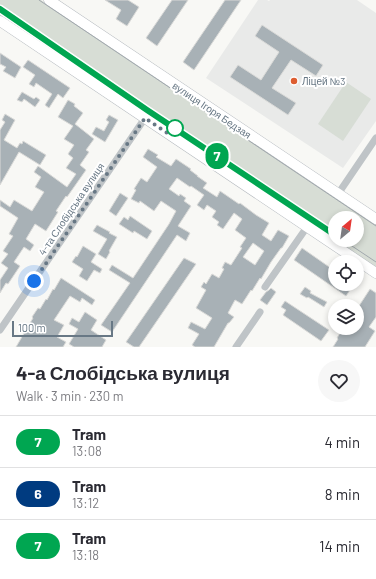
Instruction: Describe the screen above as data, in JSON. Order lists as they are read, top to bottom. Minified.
{"streets":{"street":["вулиця Ігоря Бедзая","4-та Слобідська вулиця"]},"places":["Ліцей №3"],"lines":["tram line 7"],"scale_bar":"100 m","north":"top right","page":{"on_map":"7","scale":"100 m","heading":["4-а Слобідська вулиця","Walk · 3 min · 230 m"],"list":[{"mark":"7","name":"Tram","note":"13:08","value":"4 min"},{"mark":"6","name":"Tram","note":"13:12","value":"8 min"},{"mark":"7","name":"Tram","note":"13:18","value":"14 min"}]}}
